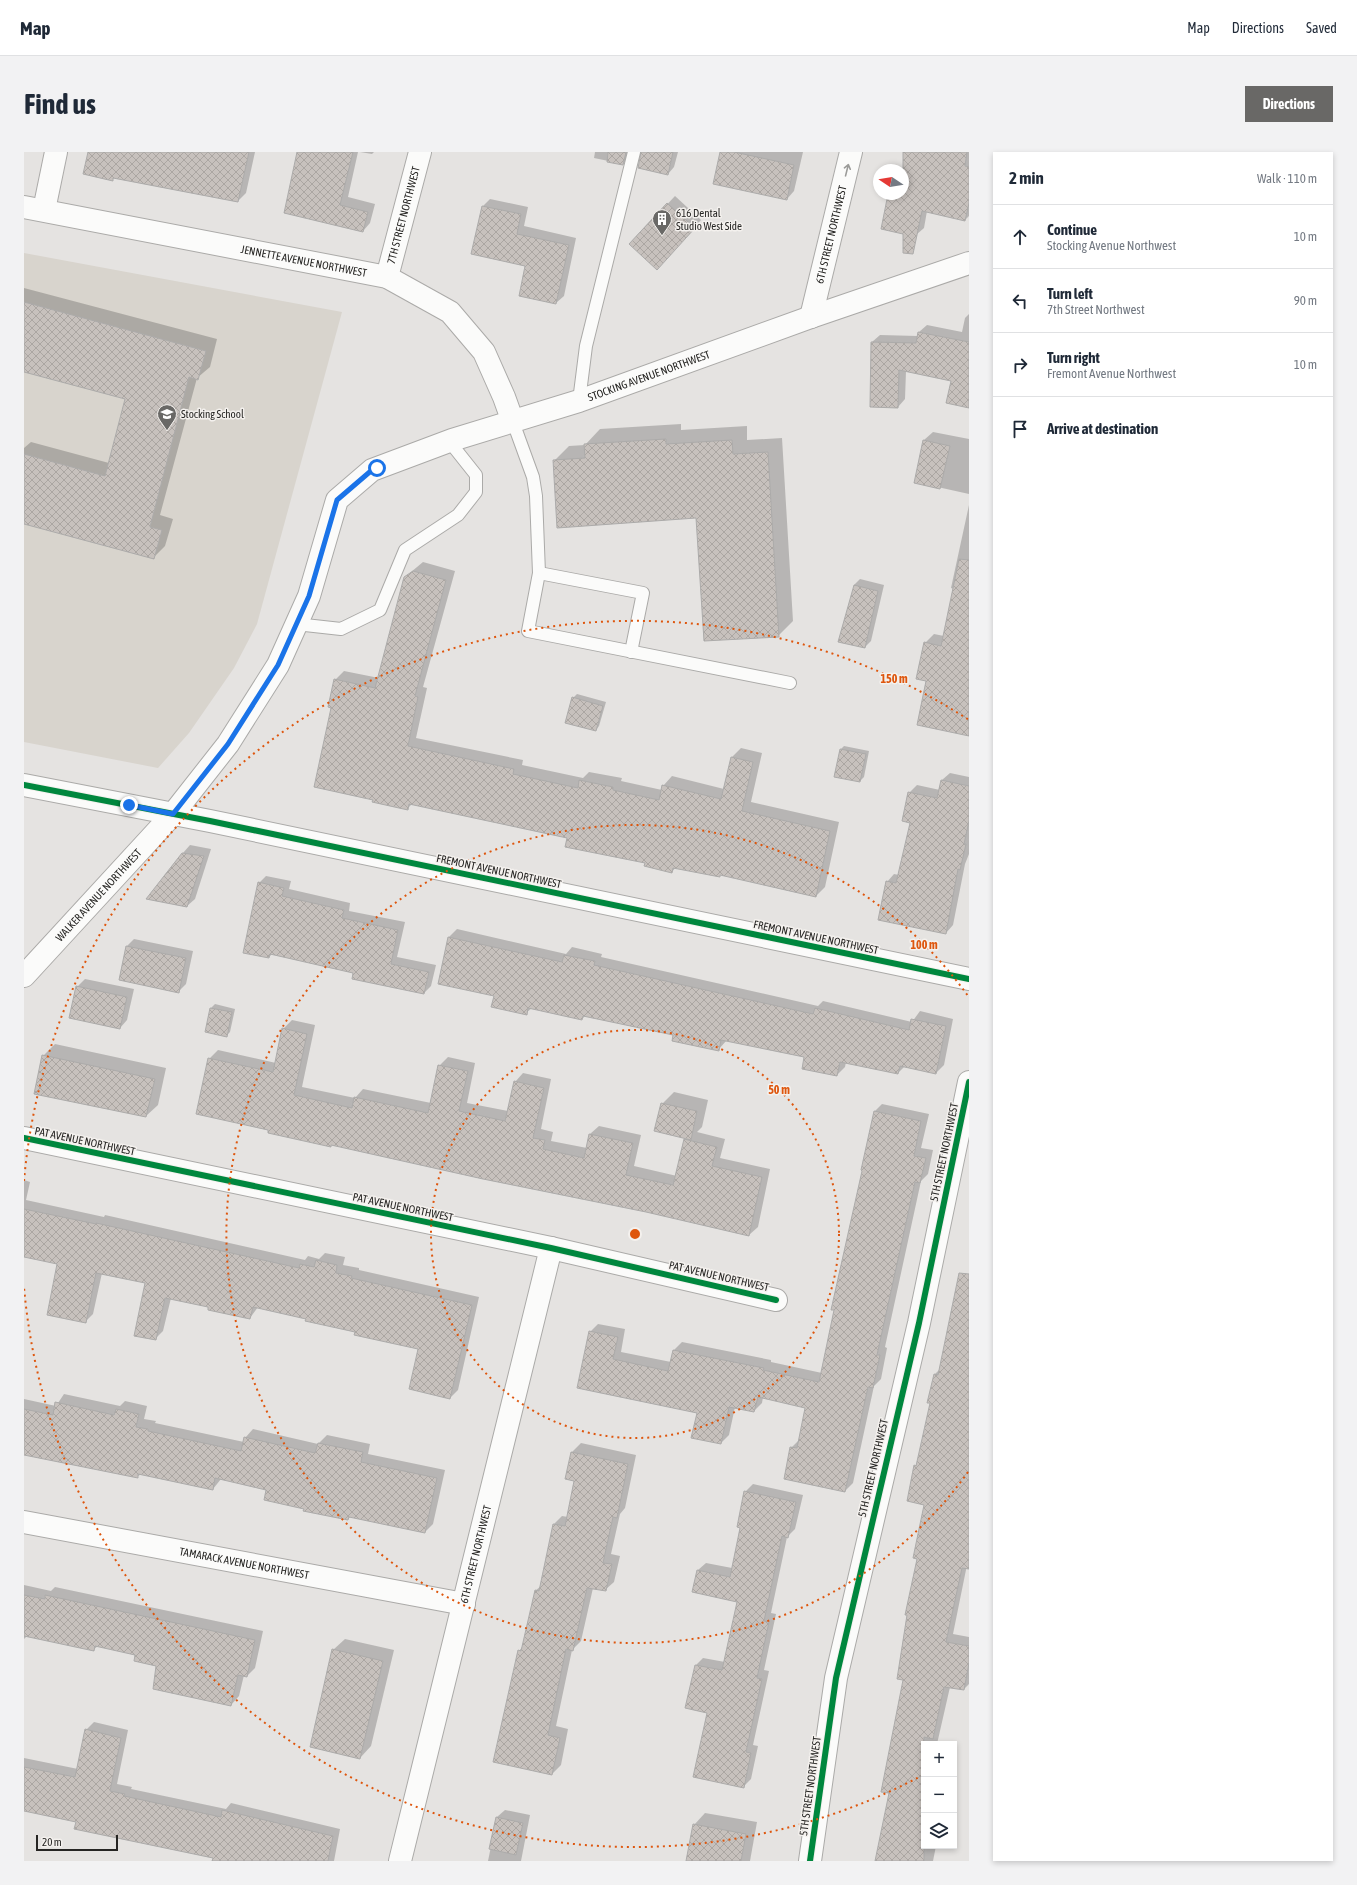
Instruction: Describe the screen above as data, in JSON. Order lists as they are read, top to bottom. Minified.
{"streets":{"street":["7TH STREET NORTHWEST","6TH STREET NORTHWEST","JENNETTE AVENUE NORTHWEST","STOCKING AVENUE NORTHWEST","FREMONT AVENUE NORTHWEST","WALKER AVENUE NORTHWEST","PAT AVENUE NORTHWEST","5TH STREET NORTHWEST","TAMARACK AVENUE NORTHWEST"]},"crossings":[["7TH STREET NORTHWEST","JENNETTE AVENUE NORTHWEST"],["6TH STREET NORTHWEST","STOCKING AVENUE NORTHWEST"],["6TH STREET NORTHWEST","PAT AVENUE NORTHWEST"],["6TH STREET NORTHWEST","TAMARACK AVENUE NORTHWEST"],["JENNETTE AVENUE NORTHWEST","STOCKING AVENUE NORTHWEST"],["FREMONT AVENUE NORTHWEST","WALKER AVENUE NORTHWEST"]],"places":{"building":["616 Dental Studio West Side"],"school or university":["Stocking School"]},"scale_bar":"20 m","north":"left","page":{"header":"Map","nav":["Map","Directions","Saved"],"buttons":"Directions","title":"Find us","heading":["2 min","Walk · 110 m"],"list":[["Continue","Stocking Avenue Northwest","10 m"],["Turn left","7th Street Northwest","90 m"],["Turn right","Fremont Avenue Northwest","10 m"],"Arrive at destination"],"map_buttons":["+","−"],"scale":"20 m"},"rings":["150 m","100 m","50 m"]}
